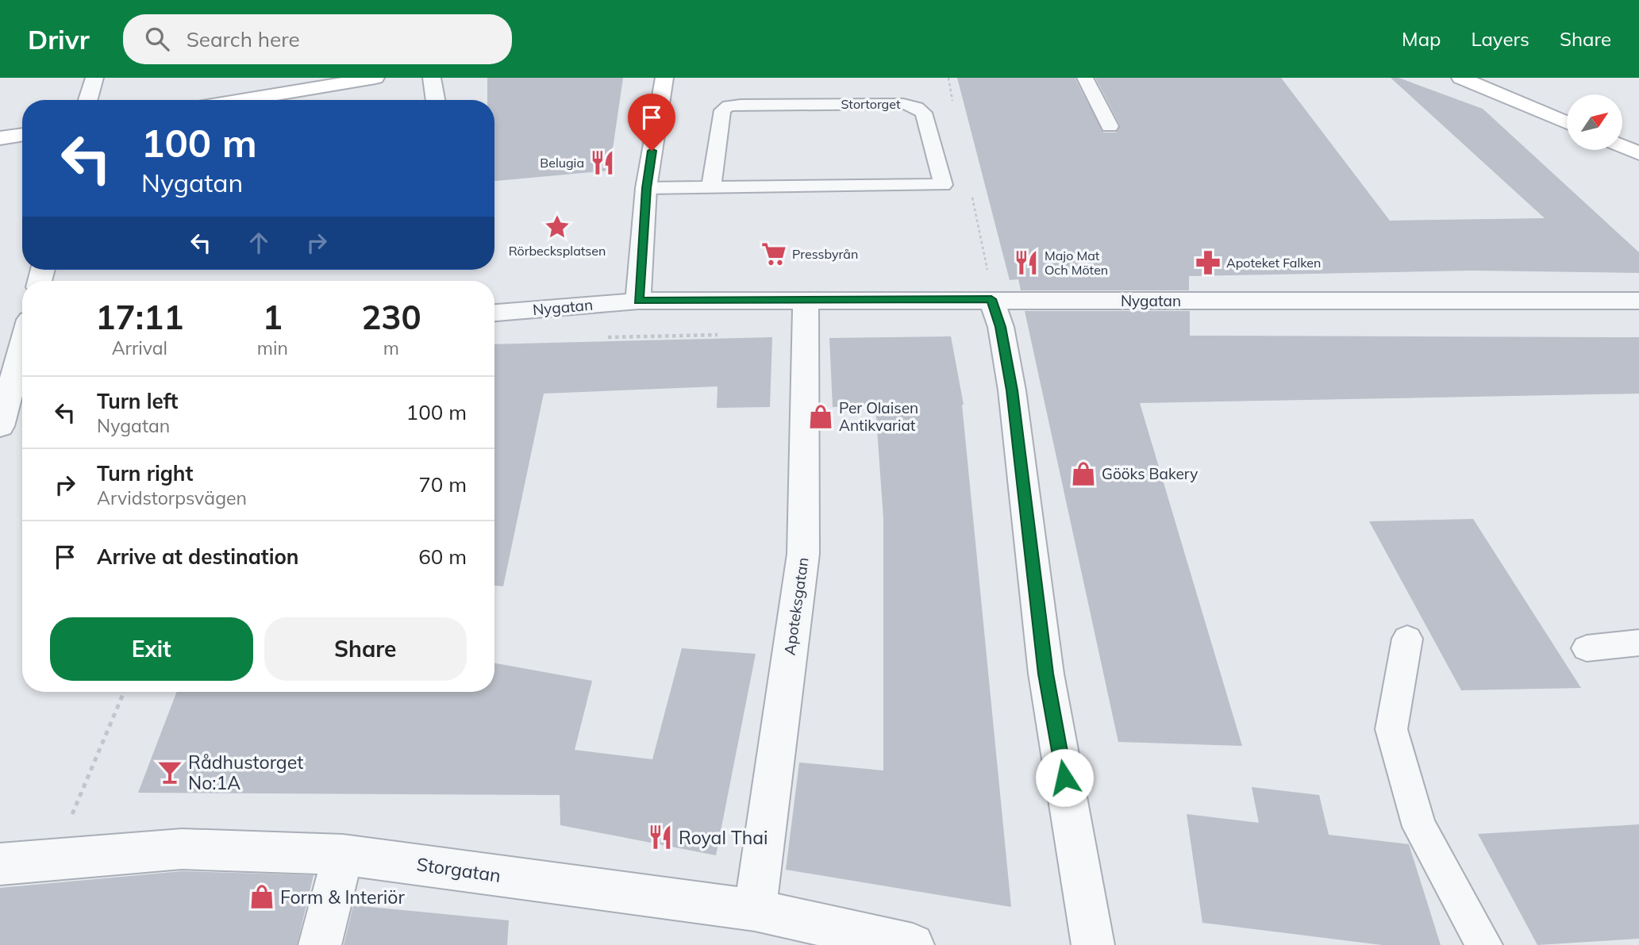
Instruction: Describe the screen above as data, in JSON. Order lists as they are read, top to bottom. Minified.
{"streets":{"street":["Nygatan","Apoteksgatan","Storgatan"],"lane":["Stortorget"]},"crossings":[["Nygatan","Apoteksgatan"],["Apoteksgatan","Storgatan"]],"places":{"restaurant":["Belugia","Majo Mat Och Möten","Royal Thai"],"place":["Rörbecksplatsen"],"supermarket":["Pressbyrån"],"pharmacy":["Apoteket Falken"],"shop":["Per Olaisen Antikvariat","Gööks Bakery","Form & Interiör"],"bar":["Rådhustorget No:1A"]},"north":"top right","page":{"header":"Drivr","search":"Search here","nav":["Map","Layers","Share"],"turn":["100 m","Nygatan"],"eta":["17:11","Arrival","1","min","230","m"],"list":[{"name":"Turn left","note":"Nygatan","value":"100 m"},{"name":"Turn right","note":"Arvidstorpsvägen","value":"70 m"},{"name":"Arrive at destination","value":"60 m"}],"buttons":["Exit","Share"]}}
